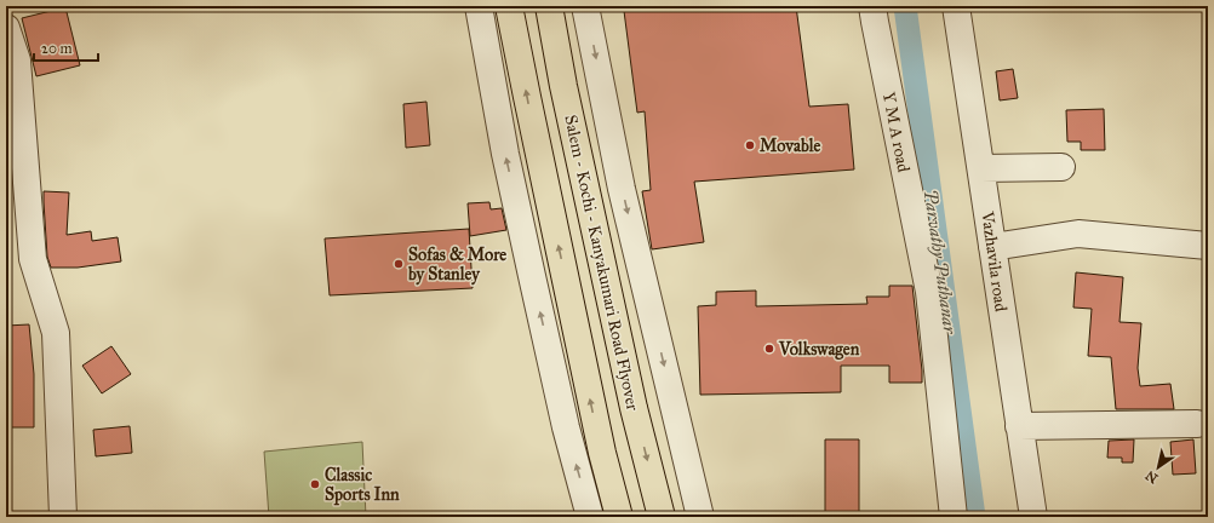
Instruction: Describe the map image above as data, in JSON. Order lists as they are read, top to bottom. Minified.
{"streets":{"highway":["Salem - Kochi - Kanyakumari Road Flyover"],"street":["Y M A road","Vazhavila road"]},"water":["Parvathy Puthanar"],"places":["Movable","Sofas & More by Stanley","Volkswagen","Classic Sports Inn"],"scale_bar":"20 m","north":"bottom left"}
